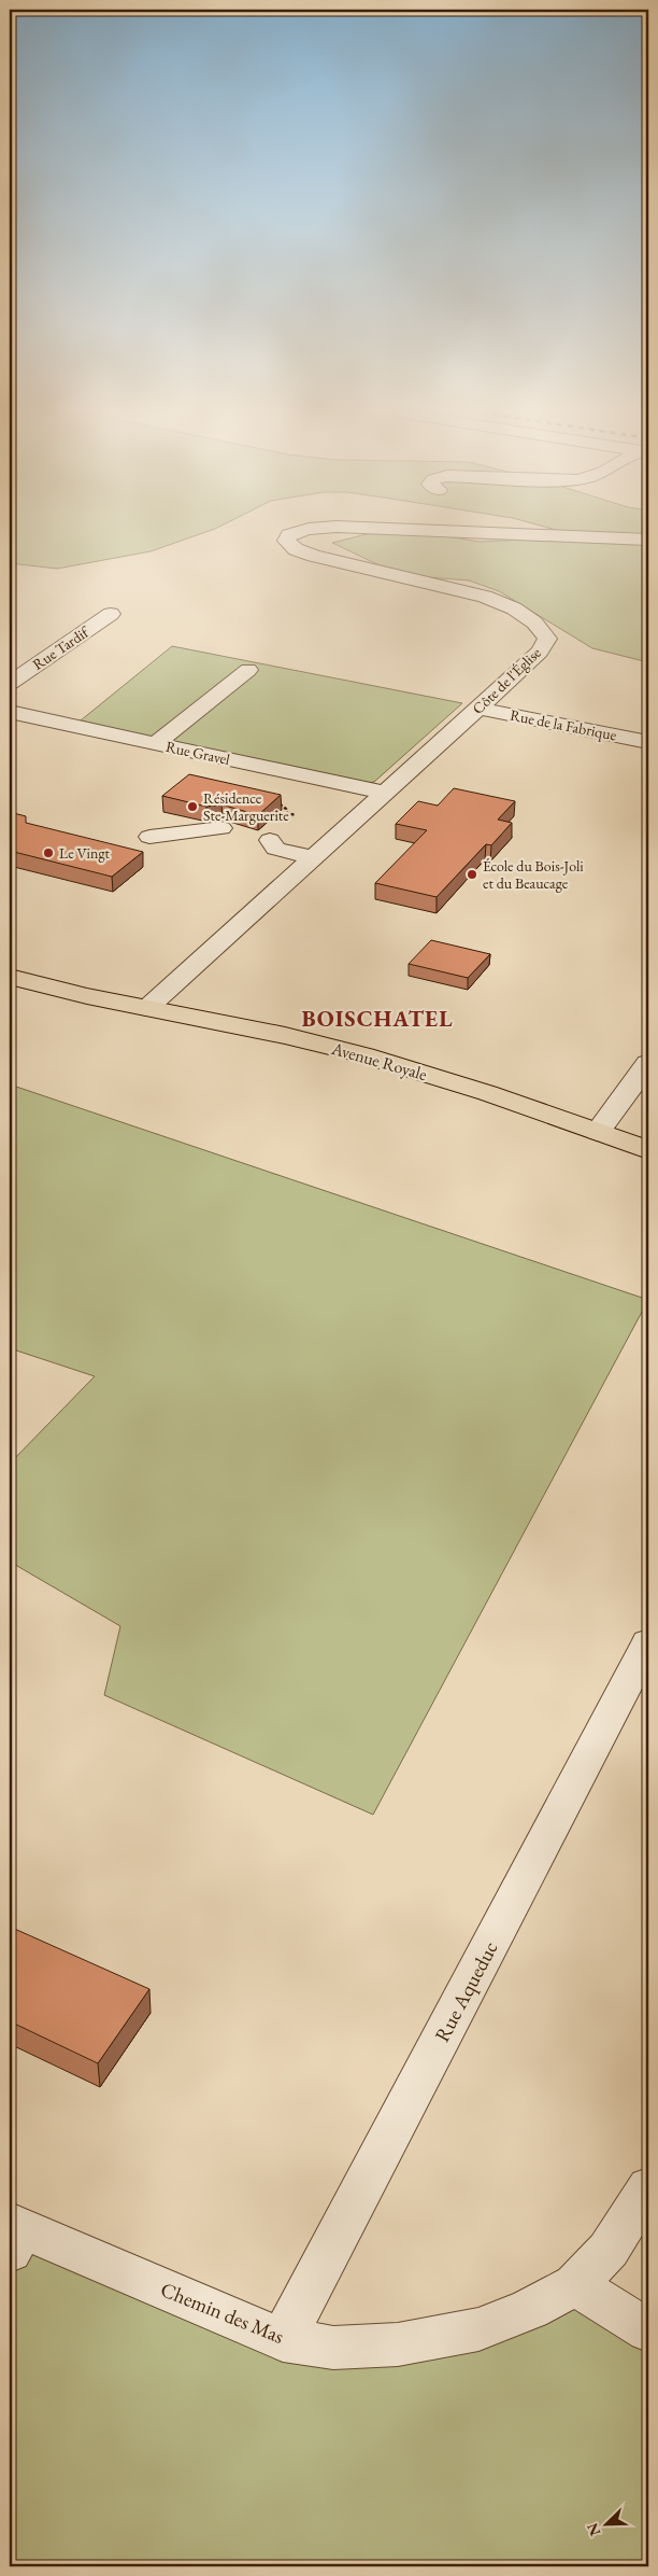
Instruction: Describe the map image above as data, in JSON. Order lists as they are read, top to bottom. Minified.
{"streets":{"main road":["Avenue Royale"],"street":["Rue Tardif","Côte de l'Église","Rue de la Fabrique","Rue Gravel","Rue Aqueduc","Chemin des Mas"]},"crossings":[["Côte de l'Église","Rue de la Fabrique"],["Côte de l'Église","Rue Gravel"],["Côte de l'Église","Avenue Royale"],["Rue Aqueduc","Chemin des Mas"]],"districts":["BOISCHATEL"],"places":["Résidence Ste-Marguerite","Le Vingt","École du Bois-Joli et du Beaucage"],"north":"bottom left"}
